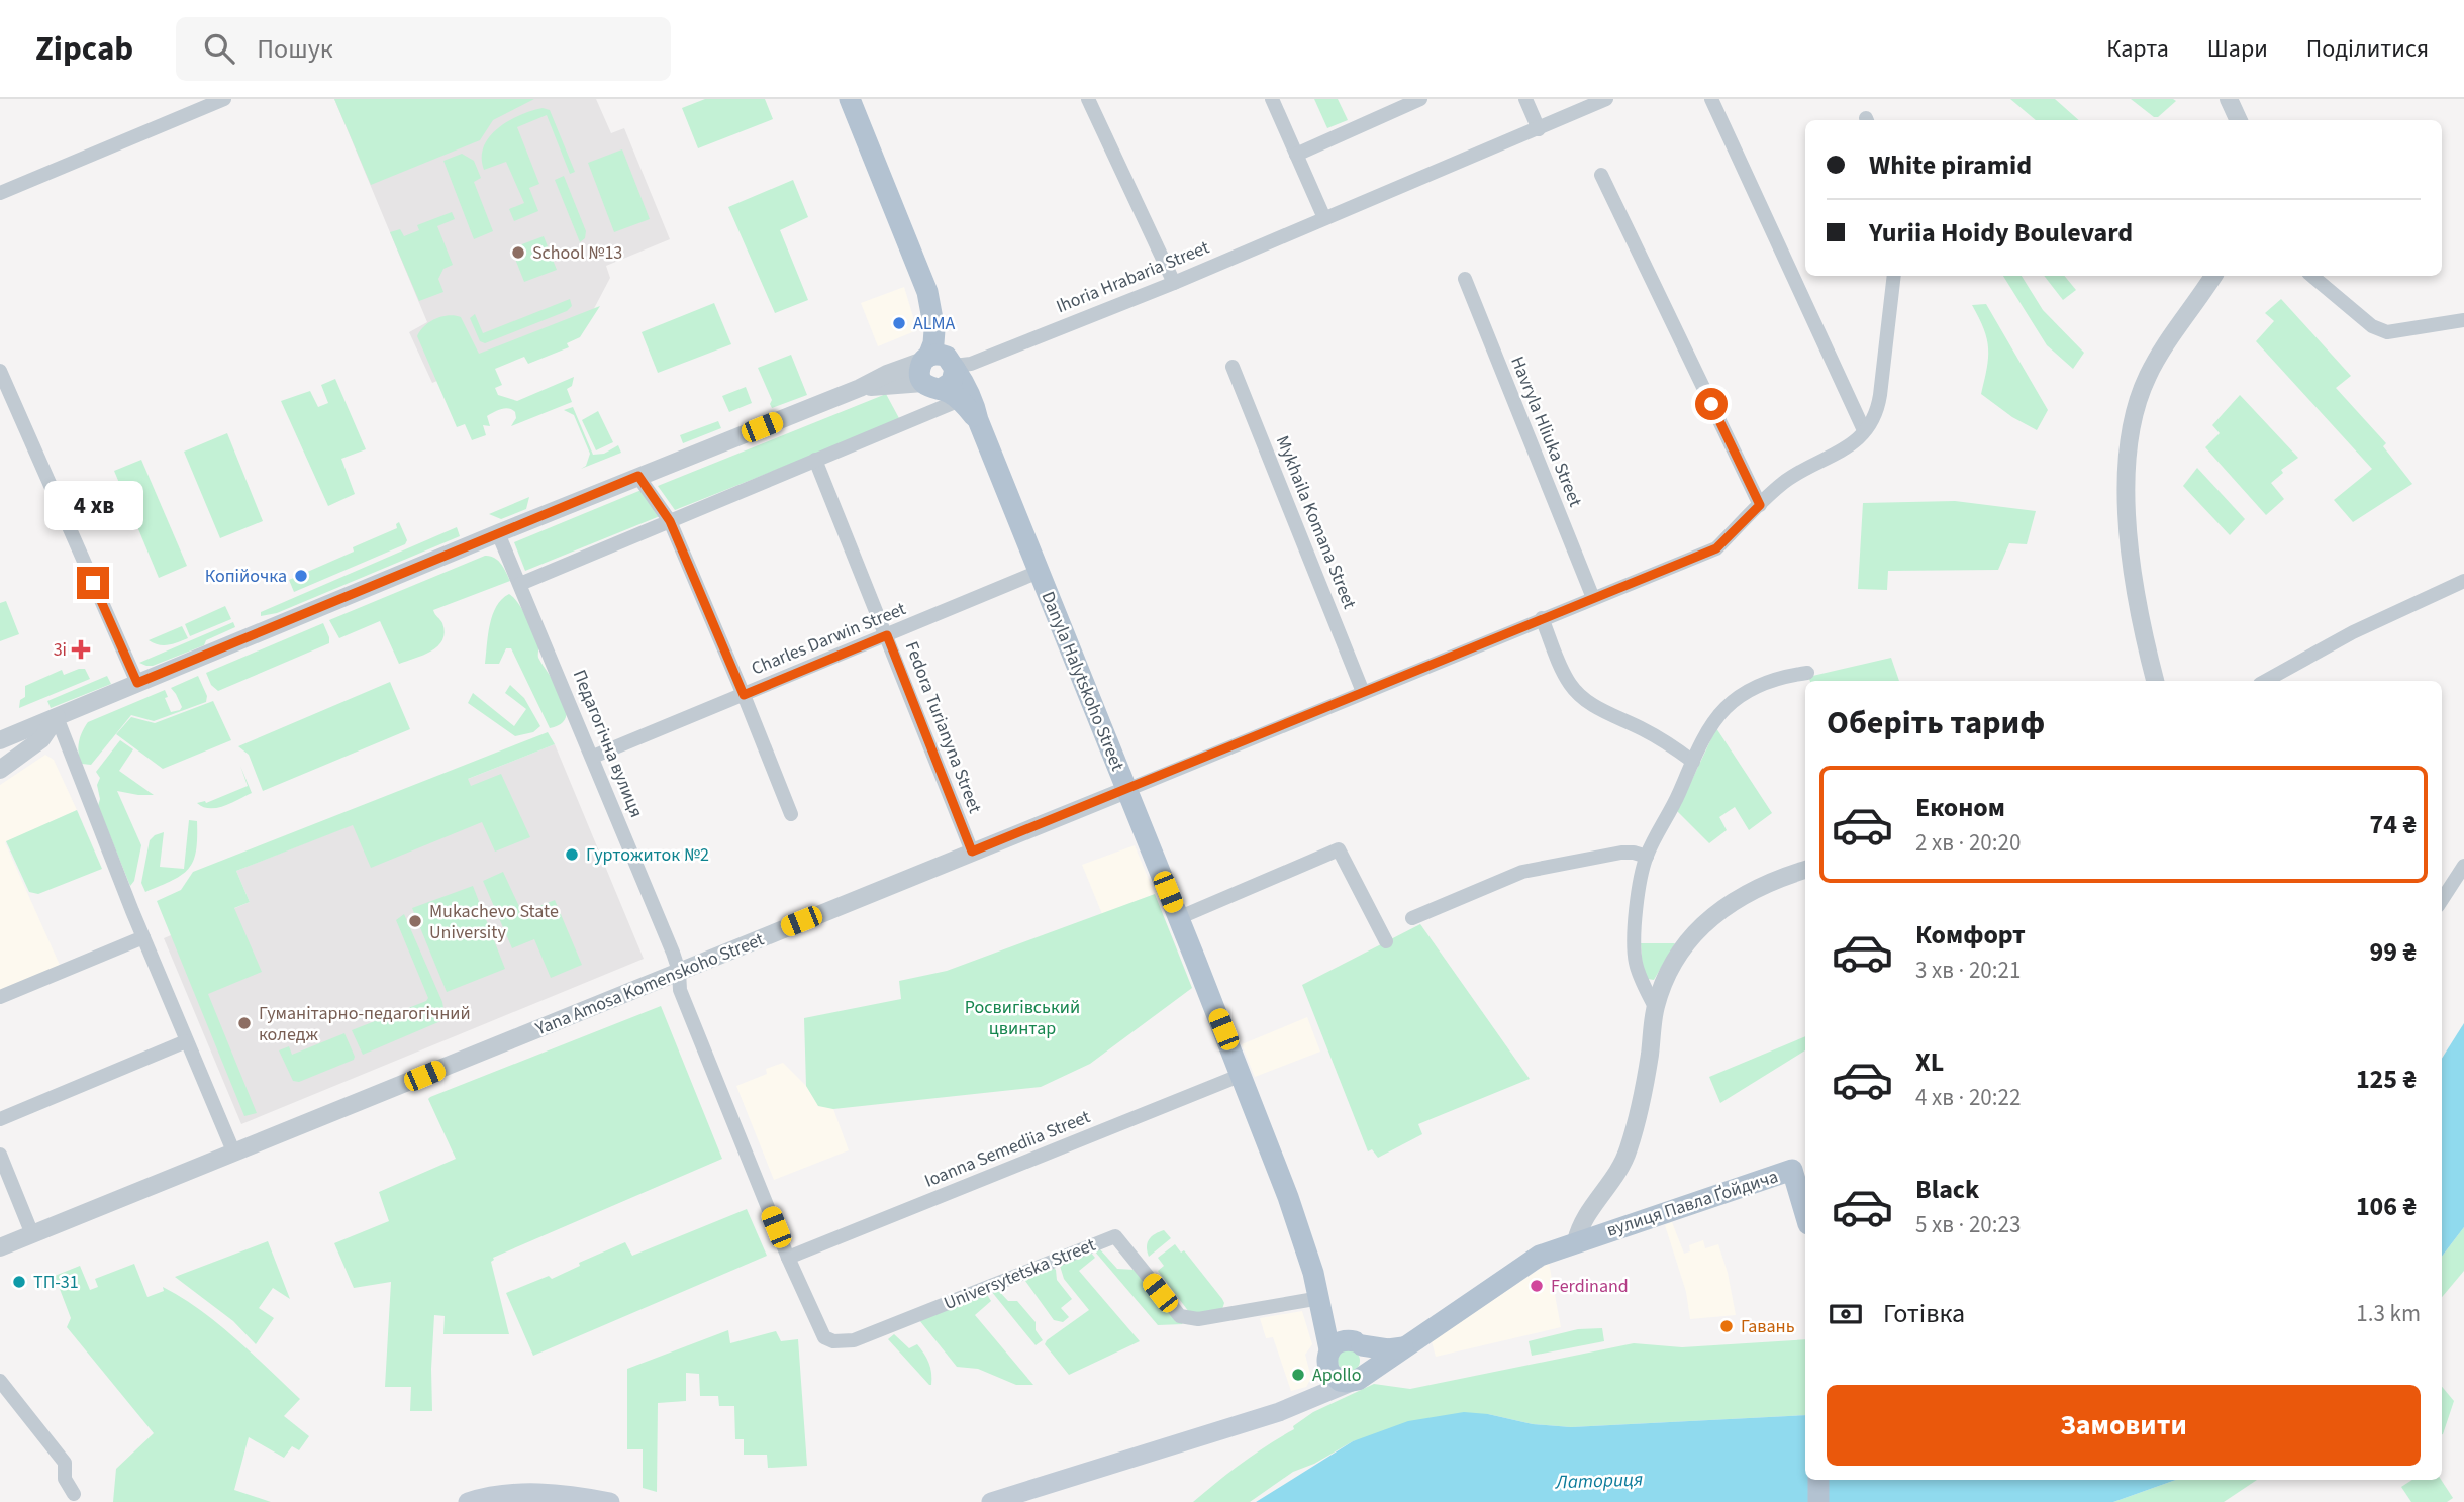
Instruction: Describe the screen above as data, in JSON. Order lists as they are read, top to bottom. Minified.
{"streets":{"main road":["Danyla Halytskoho Street","вулиця Павла Ґойдича"],"street":["Ihoria Hrabaria Street","Havryla Hliuka Street","Mykhaila Komana Street","Charles Darwin Street","Fedora Turianyna Street","Педагогічна вулиця","Yana Amosa Komenskoho Street","Ioanna Semediia Street","Universytetska Street"]},"crossings":[["Ihoria Hrabaria Street","Danyla Halytskoho Street"],["Havryla Hliuka Street","Yana Amosa Komenskoho Street"],["Mykhaila Komana Street","Yana Amosa Komenskoho Street"],["Charles Darwin Street","Danyla Halytskoho Street"],["Charles Darwin Street","Fedora Turianyna Street"],["Charles Darwin Street","Педагогічна вулиця"],["Danyla Halytskoho Street","Yana Amosa Komenskoho Street"],["Danyla Halytskoho Street","Ioanna Semediia Street"],["Danyla Halytskoho Street","Universytetska Street"],["Fedora Turianyna Street","Yana Amosa Komenskoho Street"],["Педагогічна вулиця","Yana Amosa Komenskoho Street"],["Педагогічна вулиця","Ioanna Semediia Street"],["Педагогічна вулиця","Universytetska Street"],["Ioanna Semediia Street","Universytetska Street"]],"water":["Латориця"],"parks":["Росвигівський цвинтар"],"places":{"other":["School №13","ALMA","Копійочка","Гуртожиток №2","Mukachevo State University","Гуманітарно-педагогічний коледж","ТП-31","Ferdinand","Гавань","Apollo"],"health":["3i"]},"page":{"header":"Zipcab","search":"Пошук","nav":["Карта","Шари","Поділитися"],"banner":["White piramid","Yuriia Hoidy Boulevard"],"bubble":"4 хв","heading":"Оберіть тариф","list":[{"name":"Економ","note":"2 хв · 20:20","value":"74 ₴"},{"name":"Комфорт","note":"3 хв · 20:21","value":"99 ₴"},{"name":"XL","note":"4 хв · 20:22","value":"125 ₴"},{"name":"Black","note":"5 хв · 20:23","value":"106 ₴"}],"pay":["Готівка","1.3 km"],"buttons":"Замовити"}}
